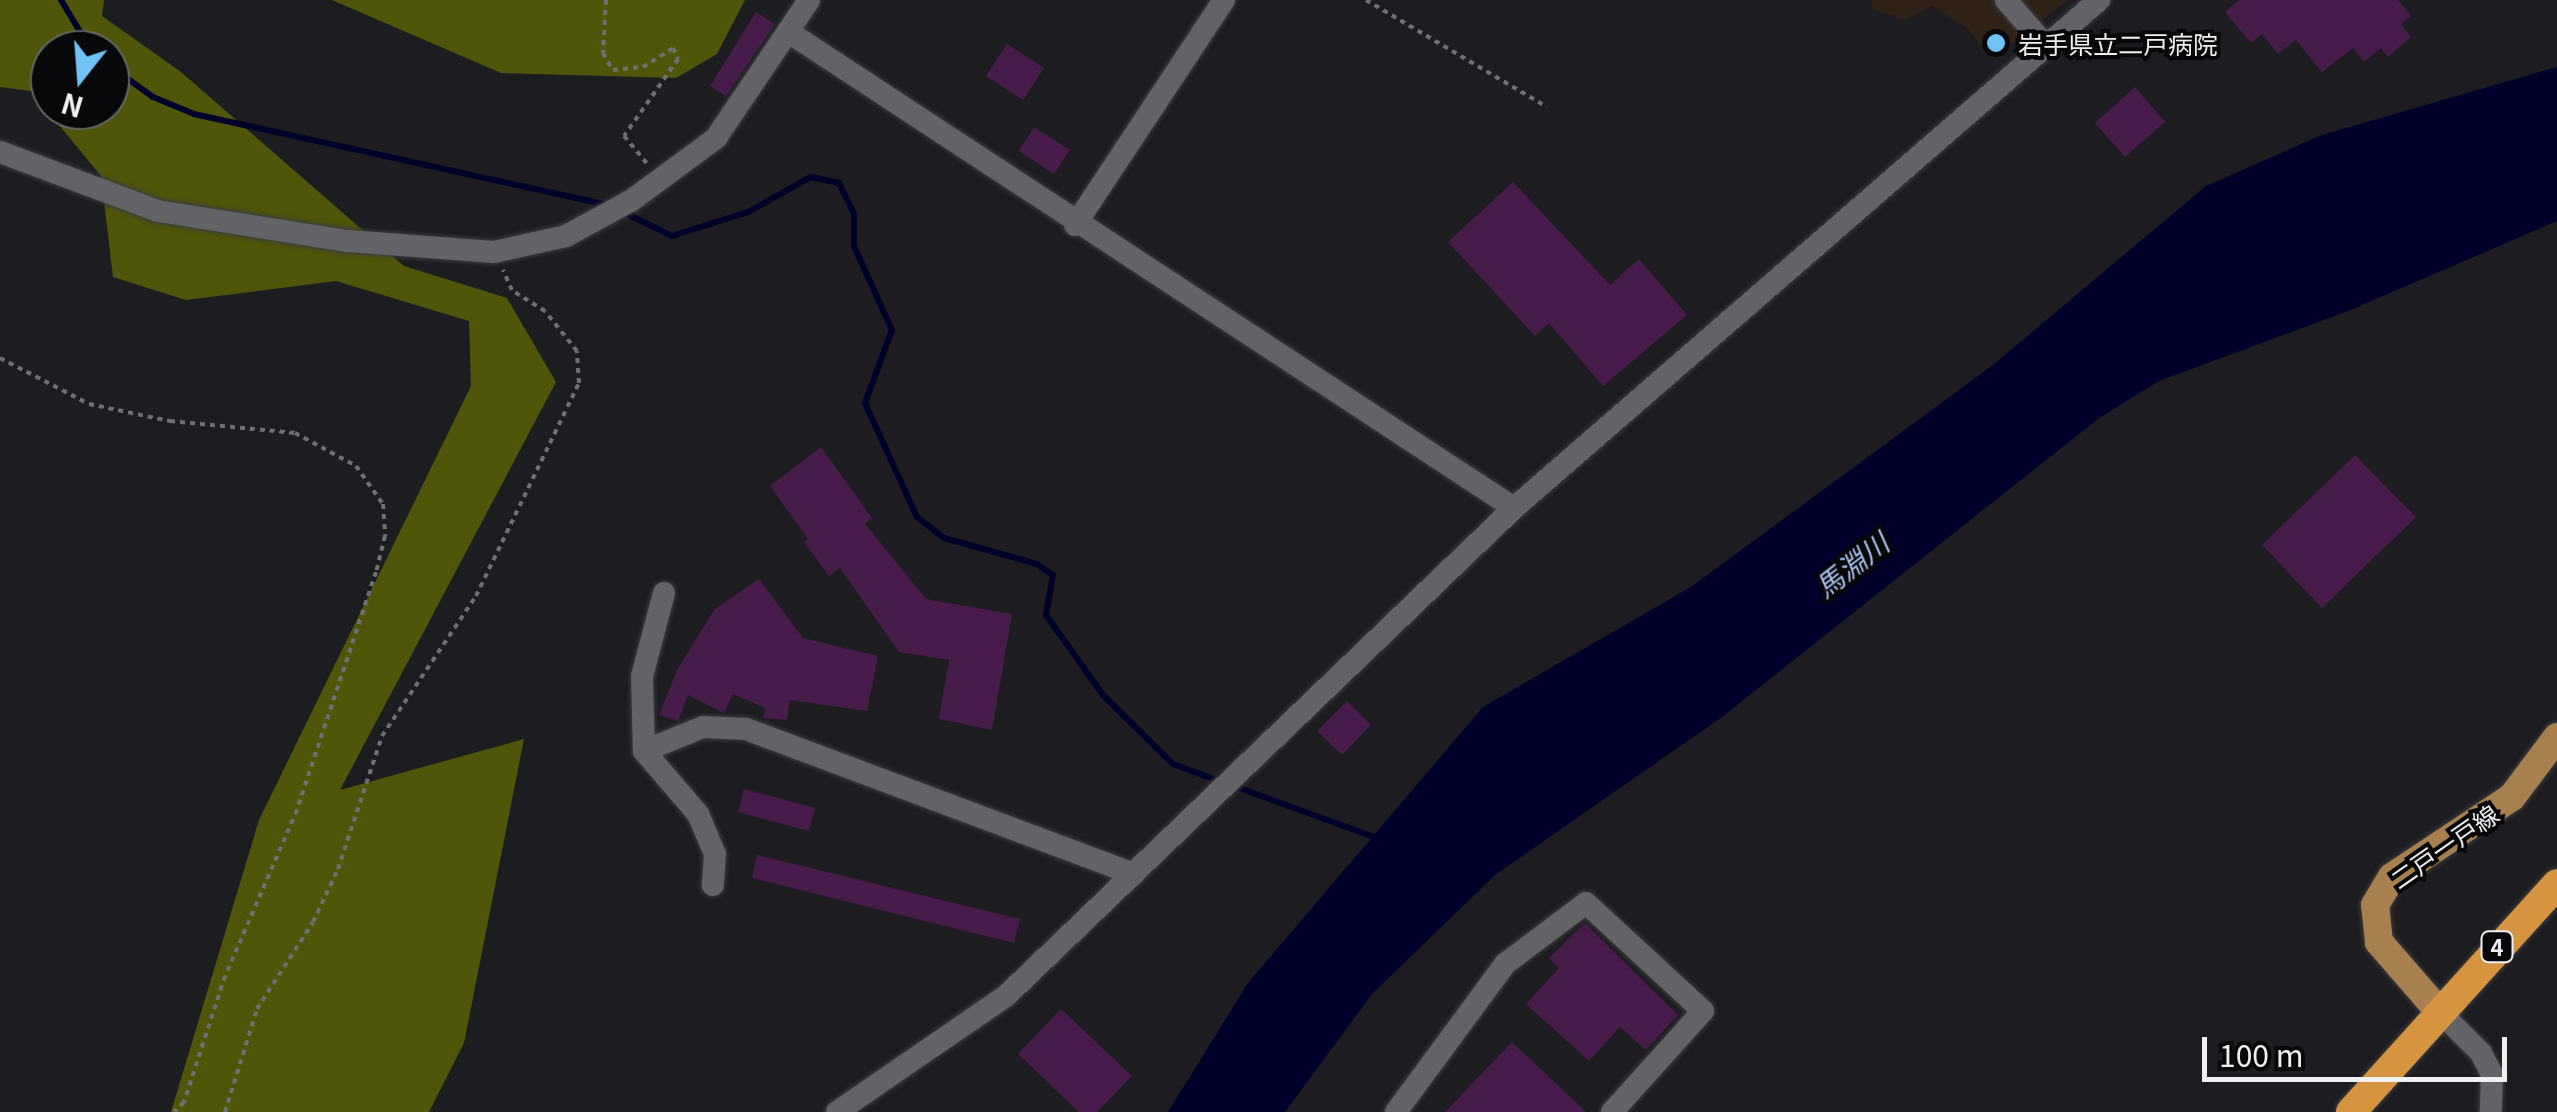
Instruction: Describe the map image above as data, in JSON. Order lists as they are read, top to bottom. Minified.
{"streets":{"highway":["4"],"main road":["二戸一戸線"]},"crossings":[["二戸一戸線","4"]],"water":["馬淵川"],"places":["岩手県立二戸病院"],"scale_bar":"100 m","north":"bottom"}
